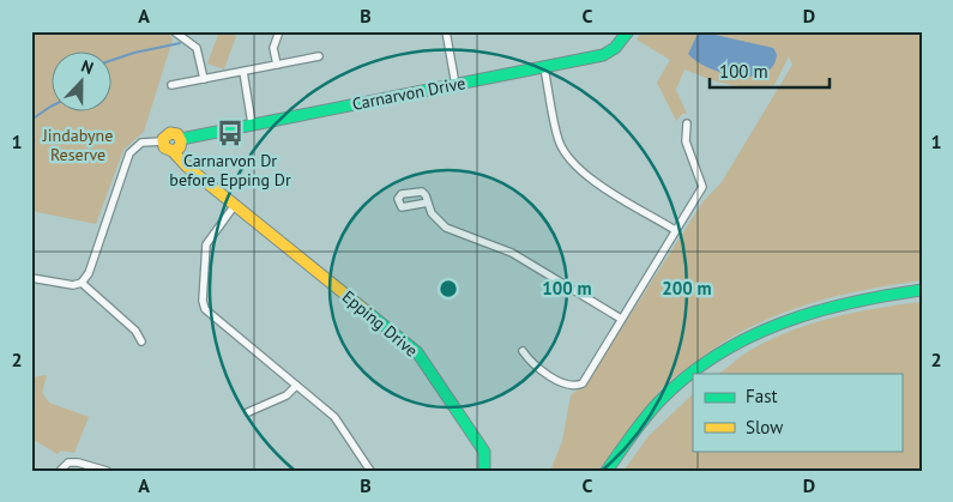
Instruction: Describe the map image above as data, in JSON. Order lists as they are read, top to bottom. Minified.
{"streets":{"street":["Carnarvon Drive","Epping Drive"]},"crossings":[["Carnarvon Drive","Epping Drive"]],"parks":["Jindabyne Reserve"],"places":{"bus stop":["Carnarvon Dr before Epping Dr"]},"legend":["Fast","Slow"],"scale_bar":"100 m","north":"top","grid":{"columns":["A","B","C","D"],"rows":["1","2"]},"rings":["100 m","200 m"]}
